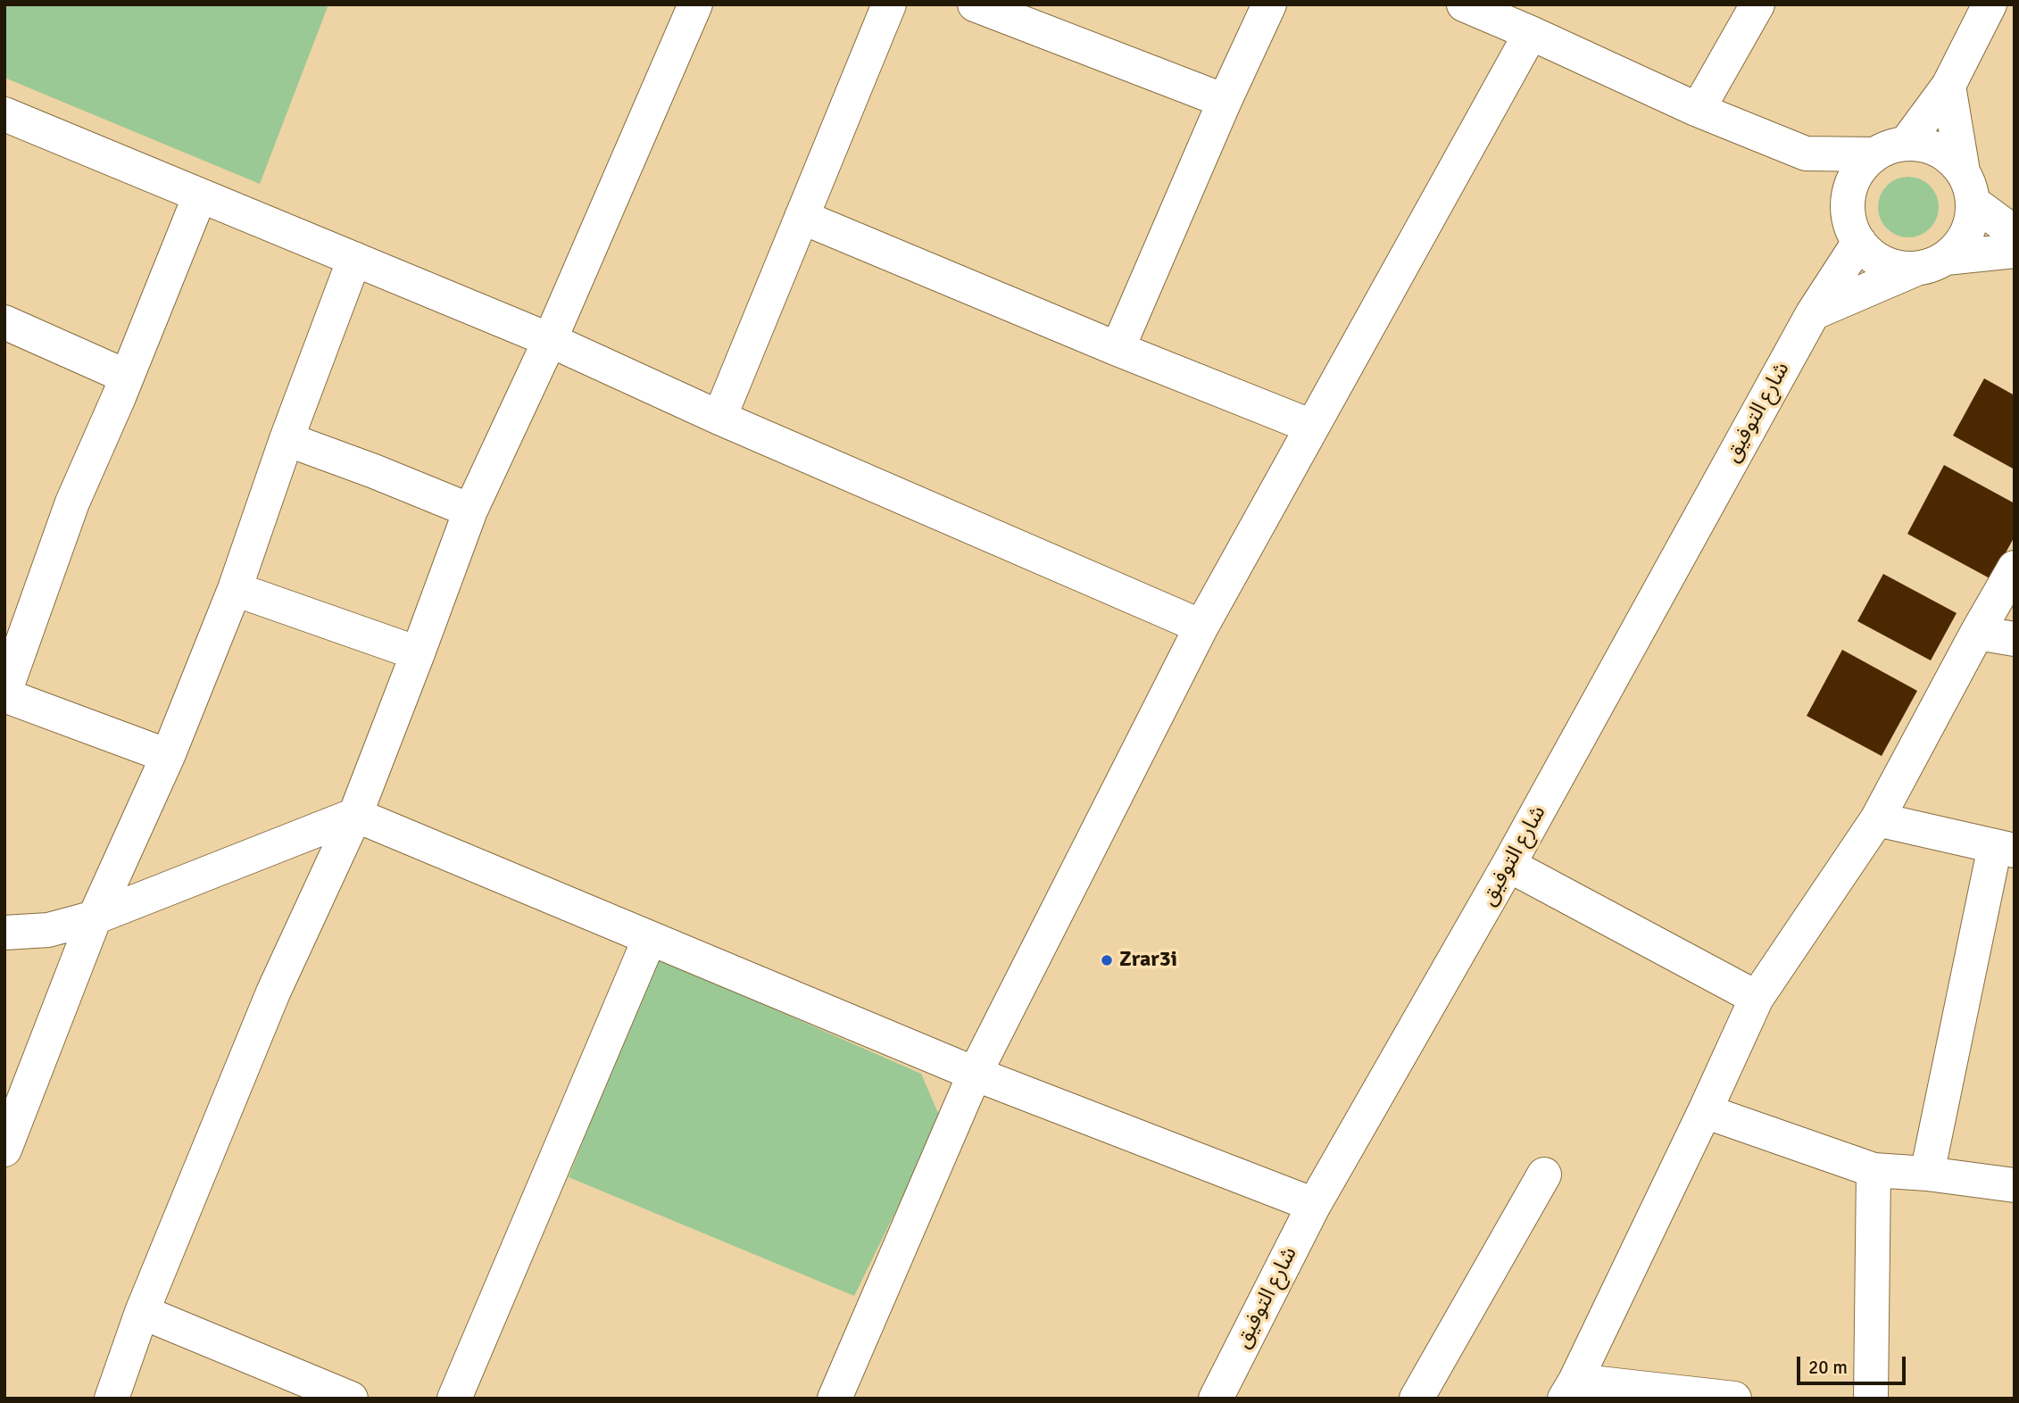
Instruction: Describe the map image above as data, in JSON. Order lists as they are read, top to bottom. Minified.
{"streets":{"street":["شارع التوفيق"]},"places":["Zrar3i"],"scale_bar":"20 m"}
